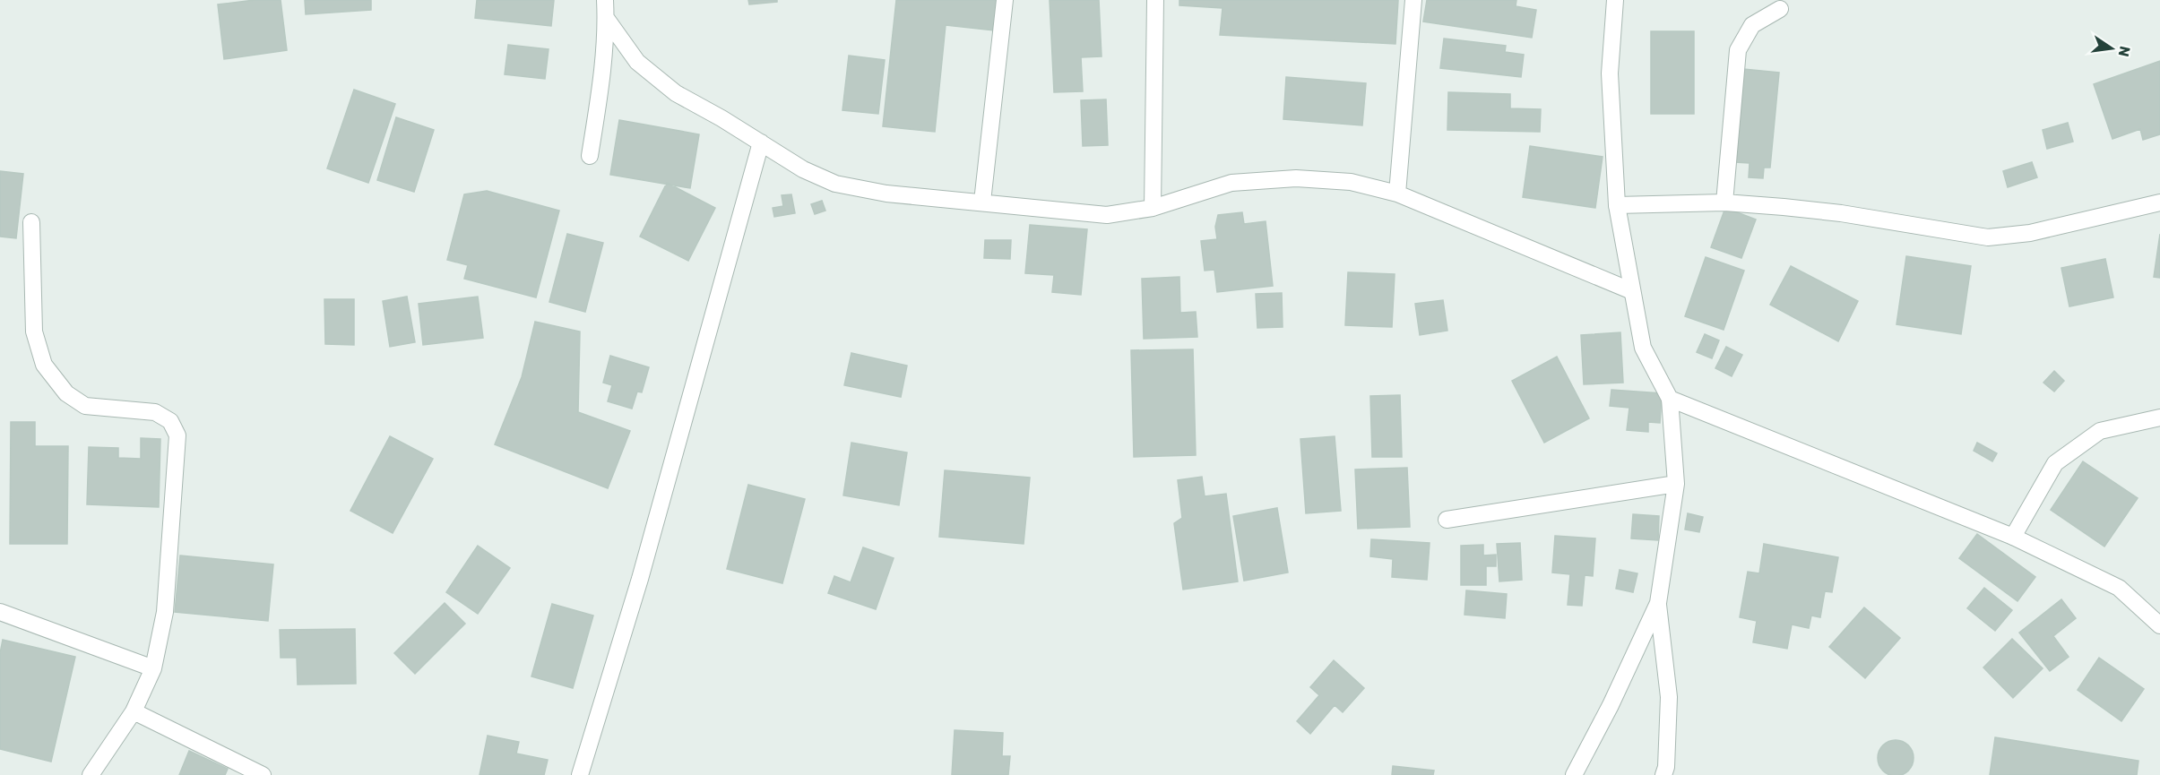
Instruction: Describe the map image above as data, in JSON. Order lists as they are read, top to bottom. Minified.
{"north":"right"}
